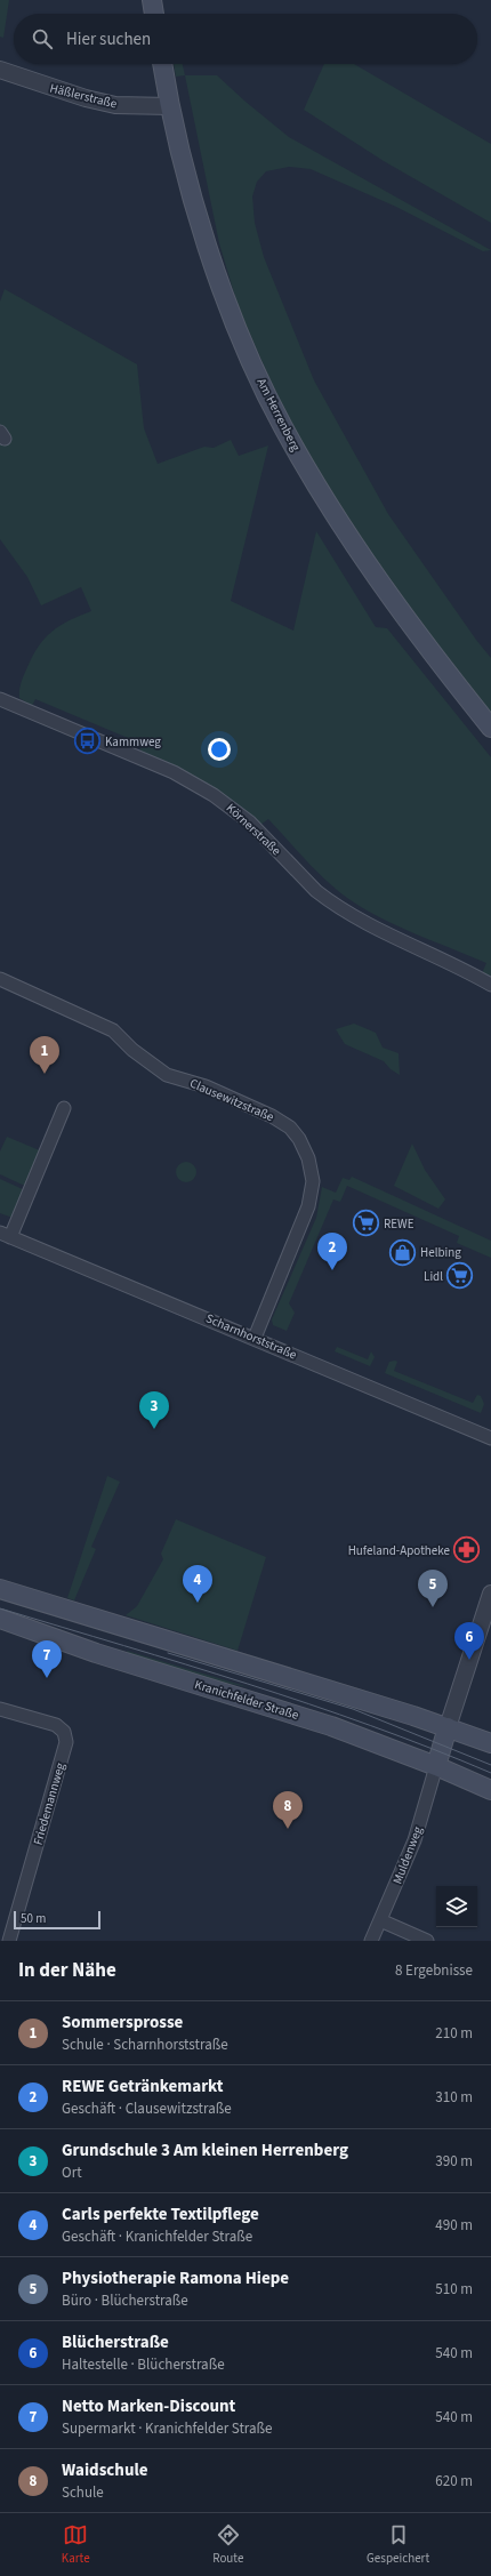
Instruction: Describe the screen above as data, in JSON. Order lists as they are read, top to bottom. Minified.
{"streets":{"main road":["Am Herrenberg","Kranichfelder Straße"],"street":["Häßlerstraße","Körnerstraße","Clausewitzstraße","Scharnhorststraße","Friedemannweg","Muldenweg"]},"crossings":[["Häßlerstraße","Am Herrenberg"],["Clausewitzstraße","Scharnhorststraße"],["Kranichfelder Straße","Muldenweg"]],"places":{"bus stop":["Kammweg"],"supermarket":["REWE","Lidl"],"shop":["Helbing"],"pharmacy":["Hufeland-Apotheke"]},"scale_bar":"50 m","page":{"search":"Hier suchen","pins":["1","2","3","4","5","6","7","8"],"scale":"50 m","heading":["In der Nähe","8 Ergebnisse"],"list":[{"mark":"1","name":"Sommersprosse","note":"Schule · Scharnhorststraße","value":"210 m"},{"mark":"2","name":"REWE Getränkemarkt","note":"Geschäft · Clausewitzstraße","value":"310 m"},{"mark":"3","name":"Grundschule 3 Am kleinen Herrenberg","note":"Ort","value":"390 m"},{"mark":"4","name":"Carls perfekte Textilpflege","note":"Geschäft · Kranichfelder Straße","value":"490 m"},{"mark":"5","name":"Physiotherapie Ramona Hiepe","note":"Büro · Blücherstraße","value":"510 m"},{"mark":"6","name":"Blücherstraße","note":"Haltestelle · Blücherstraße","value":"540 m"},{"mark":"7","name":"Netto Marken-Discount","note":"Supermarkt · Kranichfelder Straße","value":"540 m"},{"mark":"8","name":"Waidschule","note":"Schule","value":"620 m"}],"nav":["Karte","Route","Gespeichert"]}}
